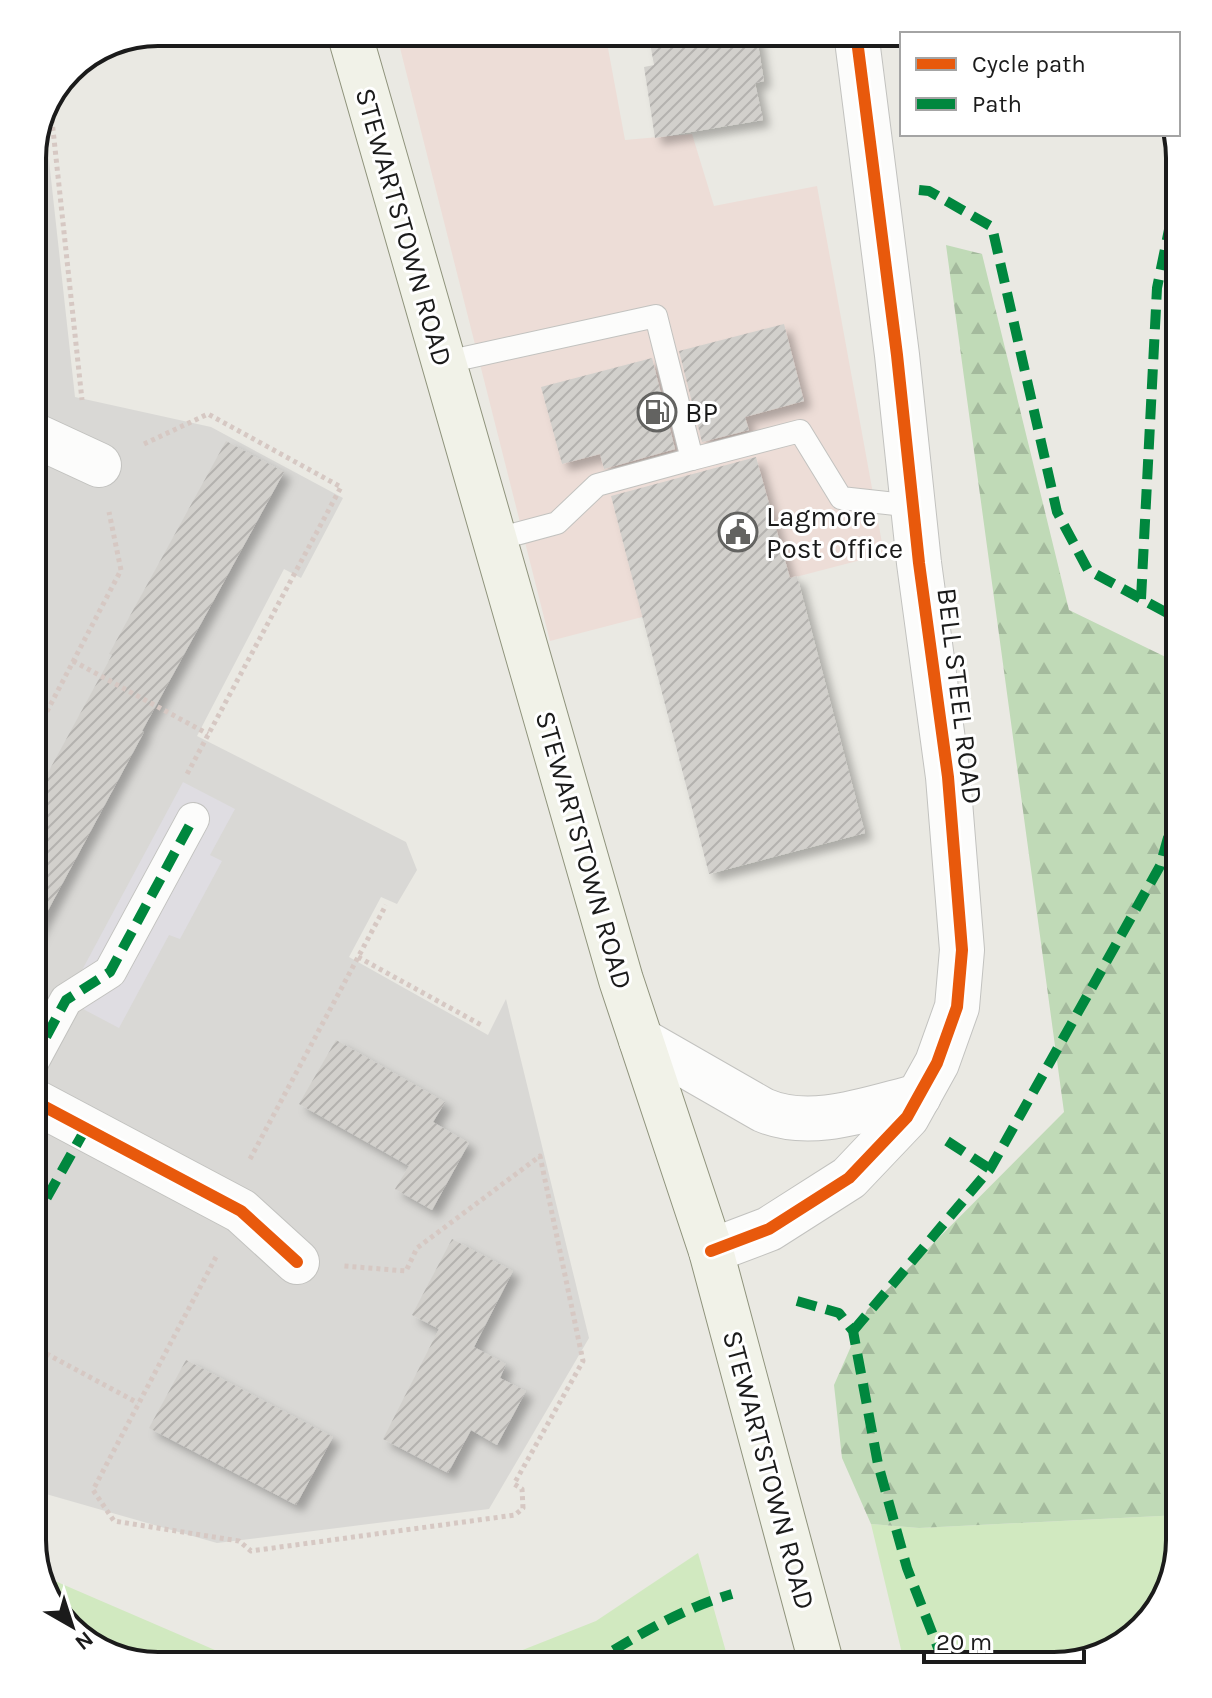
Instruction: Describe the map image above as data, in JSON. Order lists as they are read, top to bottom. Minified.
{"streets":{"main road":["STEWARTSTOWN ROAD"],"street":["BELL STEEL ROAD"]},"crossings":[["STEWARTSTOWN ROAD","BELL STEEL ROAD"]],"places":{"fuel station":["BP"],"public building":["Lagmore Post Office"]},"legend":["Cycle path","Path"],"scale_bar":"20 m","north":"bottom right"}
